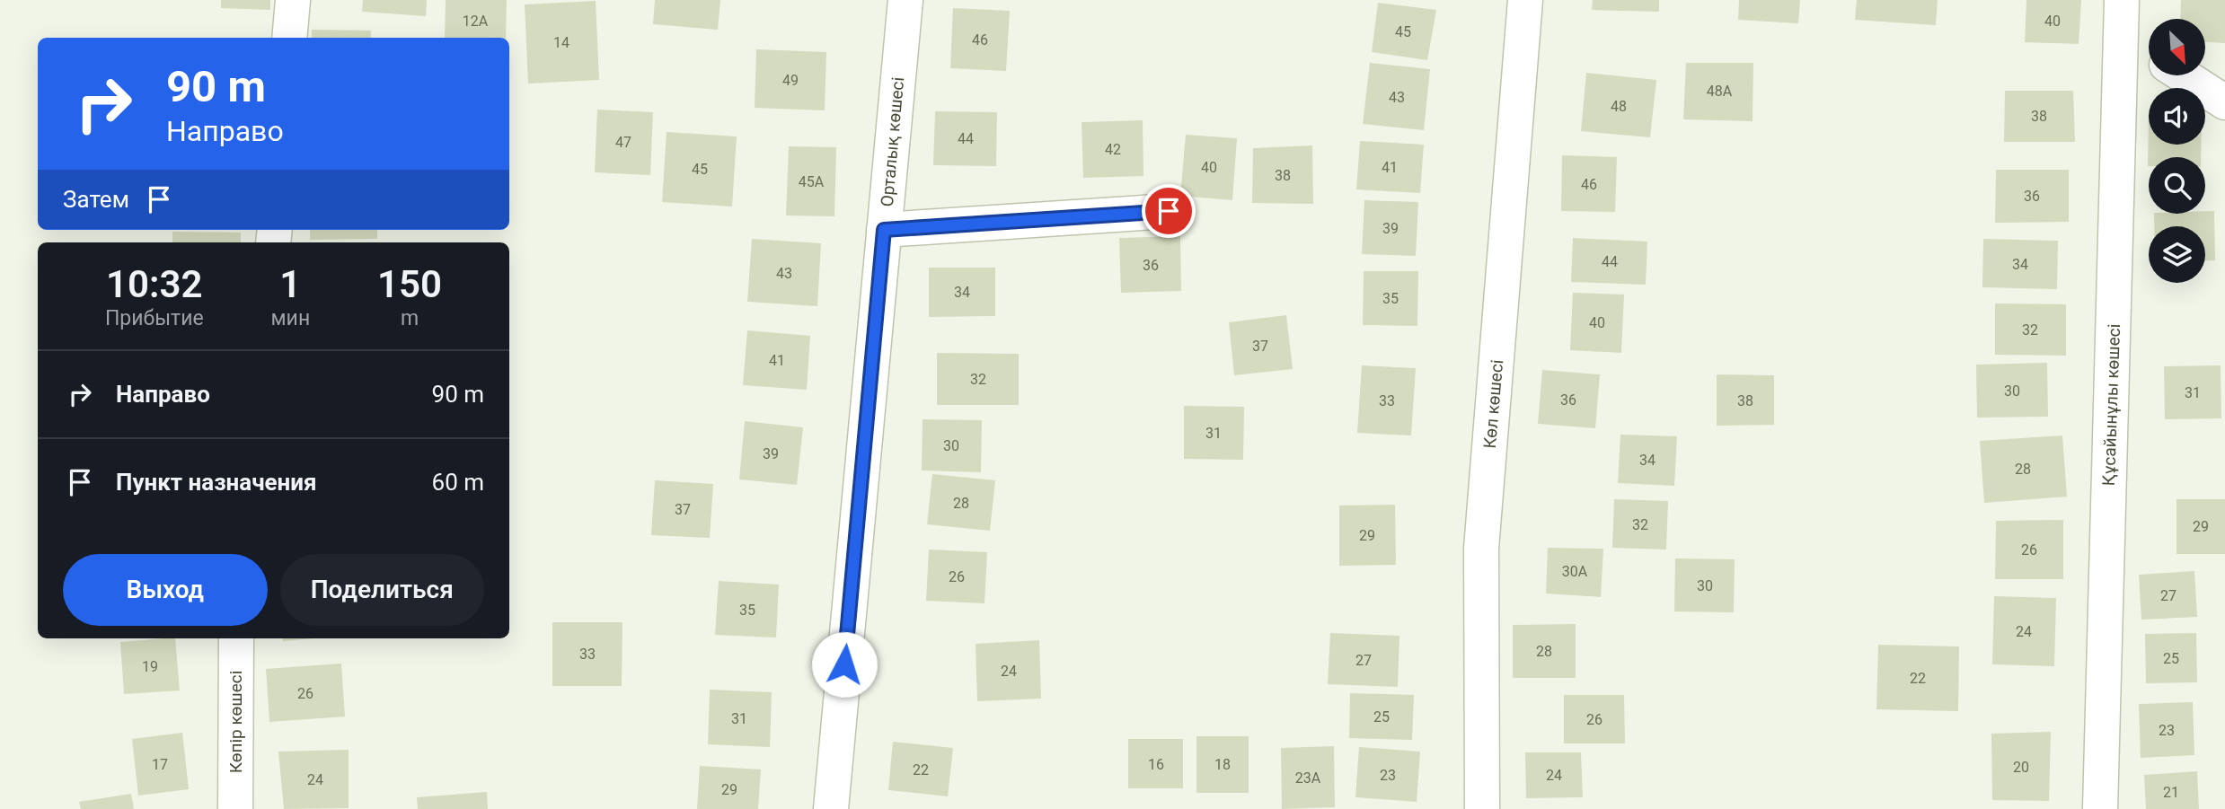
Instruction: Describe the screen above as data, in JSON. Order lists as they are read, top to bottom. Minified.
{"streets":{"street":["Орталық көшесі","Көл көшесі","Құсайынұлы көшесі","Көпір көшесі"]},"house_numbers":["12А","40","45","46","14","49","48А","43","48","38","44","47","42","40","41","45","38","45А","46","36","39","44","34","36","43","34","35","40","32","37","41","32","30","31","36","33","38","31","30","39","34","28","28","37","32","29","29","26","30А","26","30","27","35","24","28","33","25","27","19","24","22","26","25","31","26","23","17","16","18","20","22","23","24","23А","24","29","21"],"north":"bottom right","page":{"turn":["90 m","Направо"],"then":"Затем","eta":["10:32","Прибытие","1","мин","150","m"],"list":[{"name":"Направо","value":"90 m"},{"name":"Пункт назначения","value":"60 m"}],"buttons":["Выход","Поделиться"]}}
